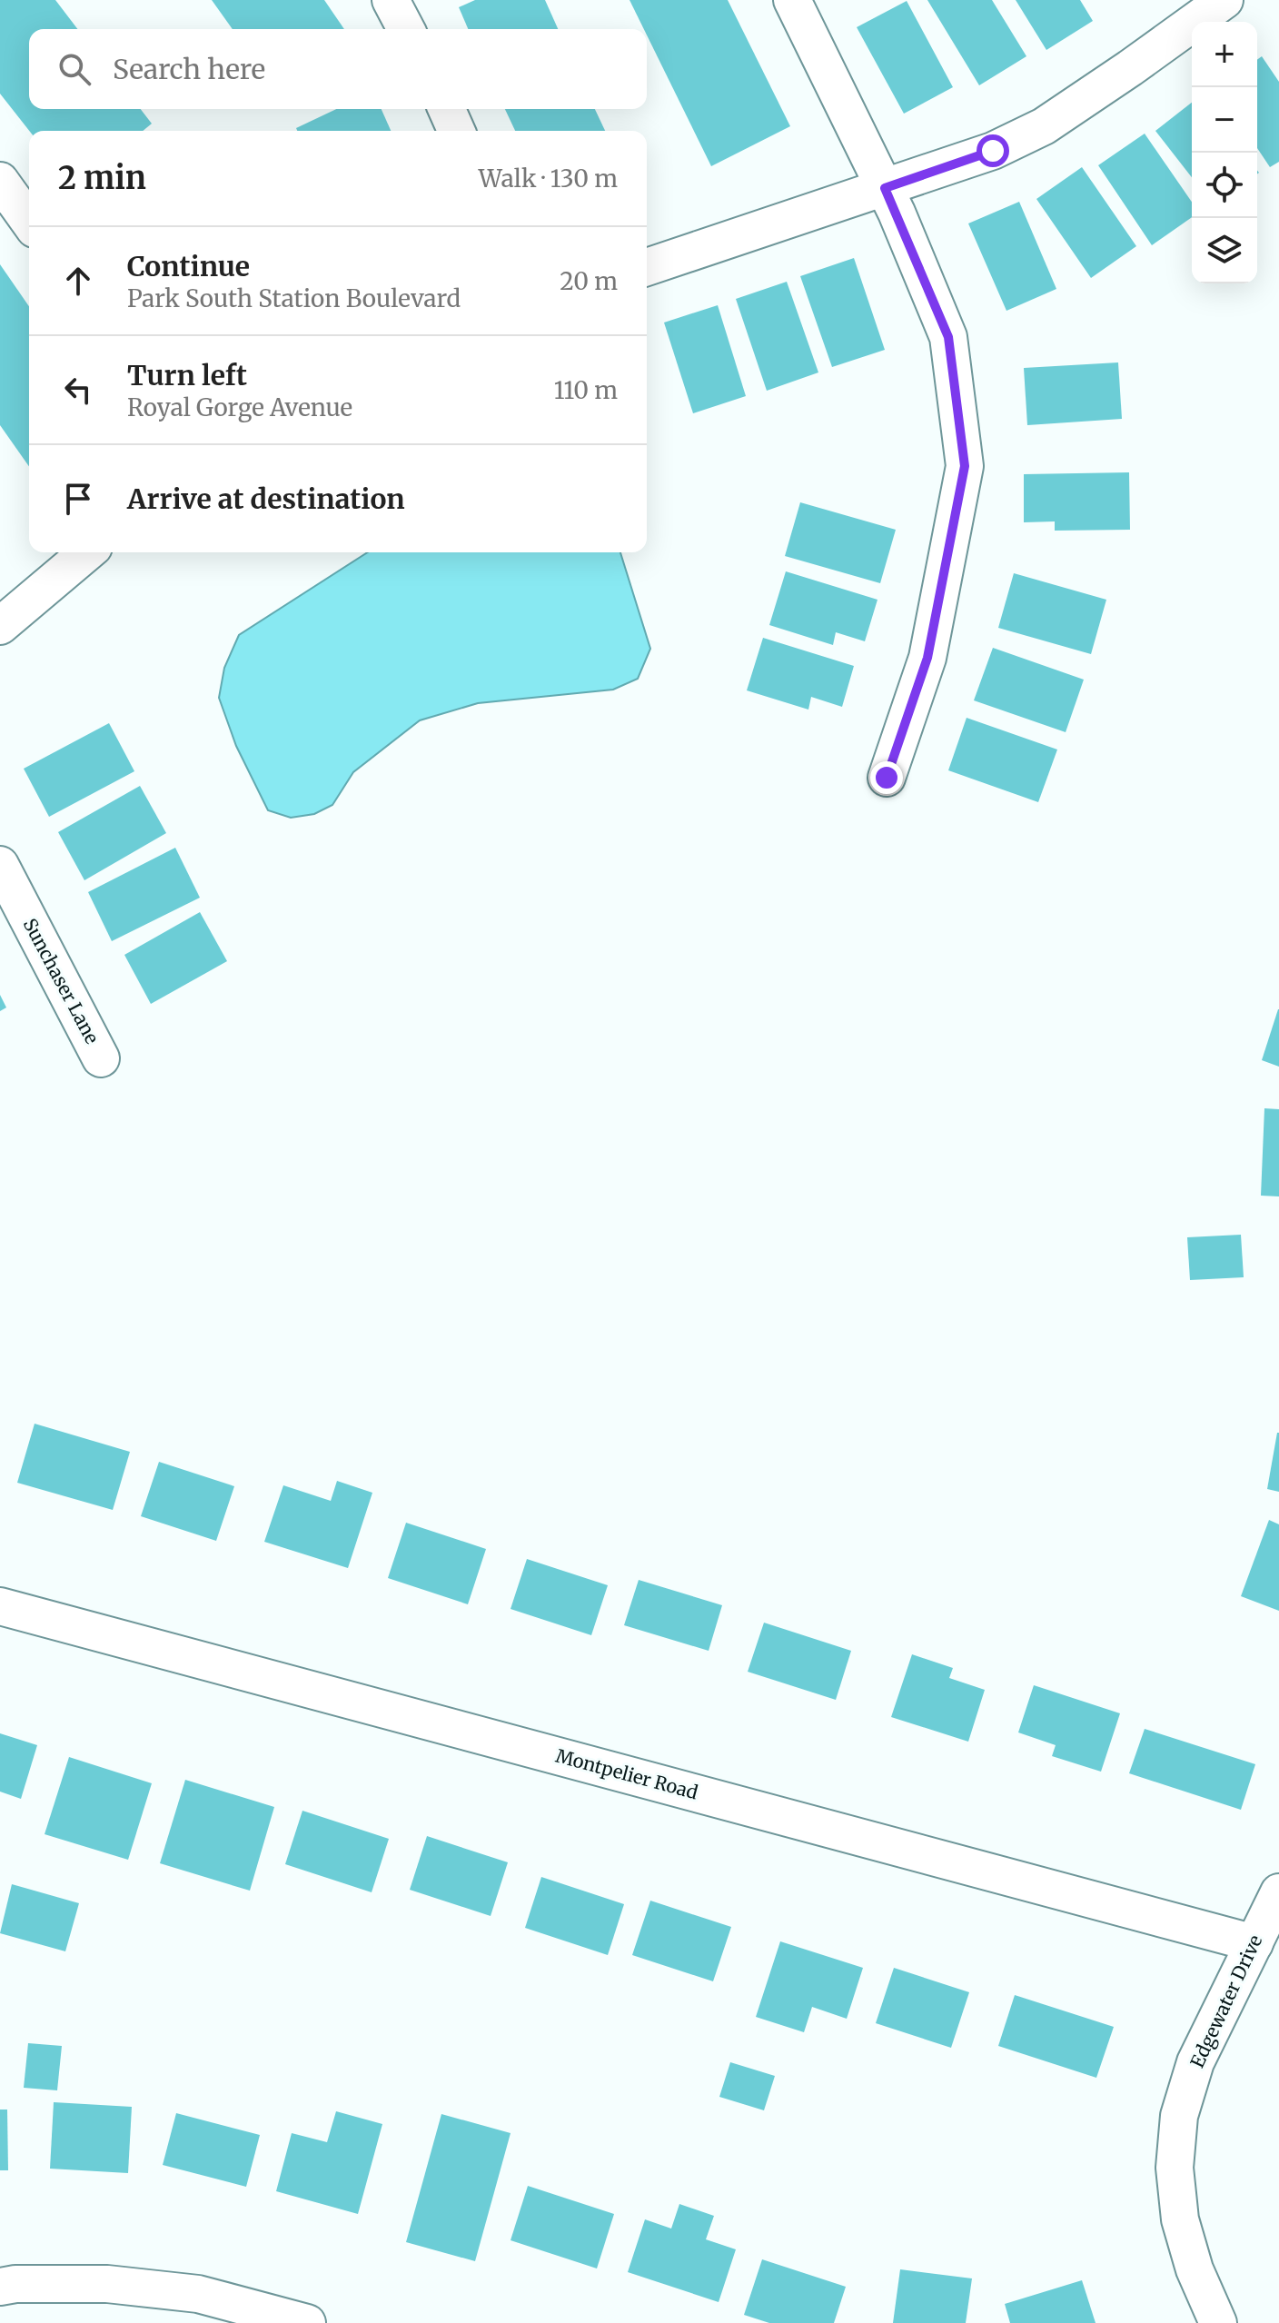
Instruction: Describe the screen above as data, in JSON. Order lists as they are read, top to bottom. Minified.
{"streets":{"street":["Sunchaser Lane","Montpelier Road","Edgewater Drive"]},"crossings":[["Montpelier Road","Edgewater Drive"]],"page":{"map_buttons":["+","−"],"search":"Search here","heading":["2 min","Walk · 130 m"],"list":[["Continue","Park South Station Boulevard","20 m"],["Turn left","Royal Gorge Avenue","110 m"],"Arrive at destination"]}}
